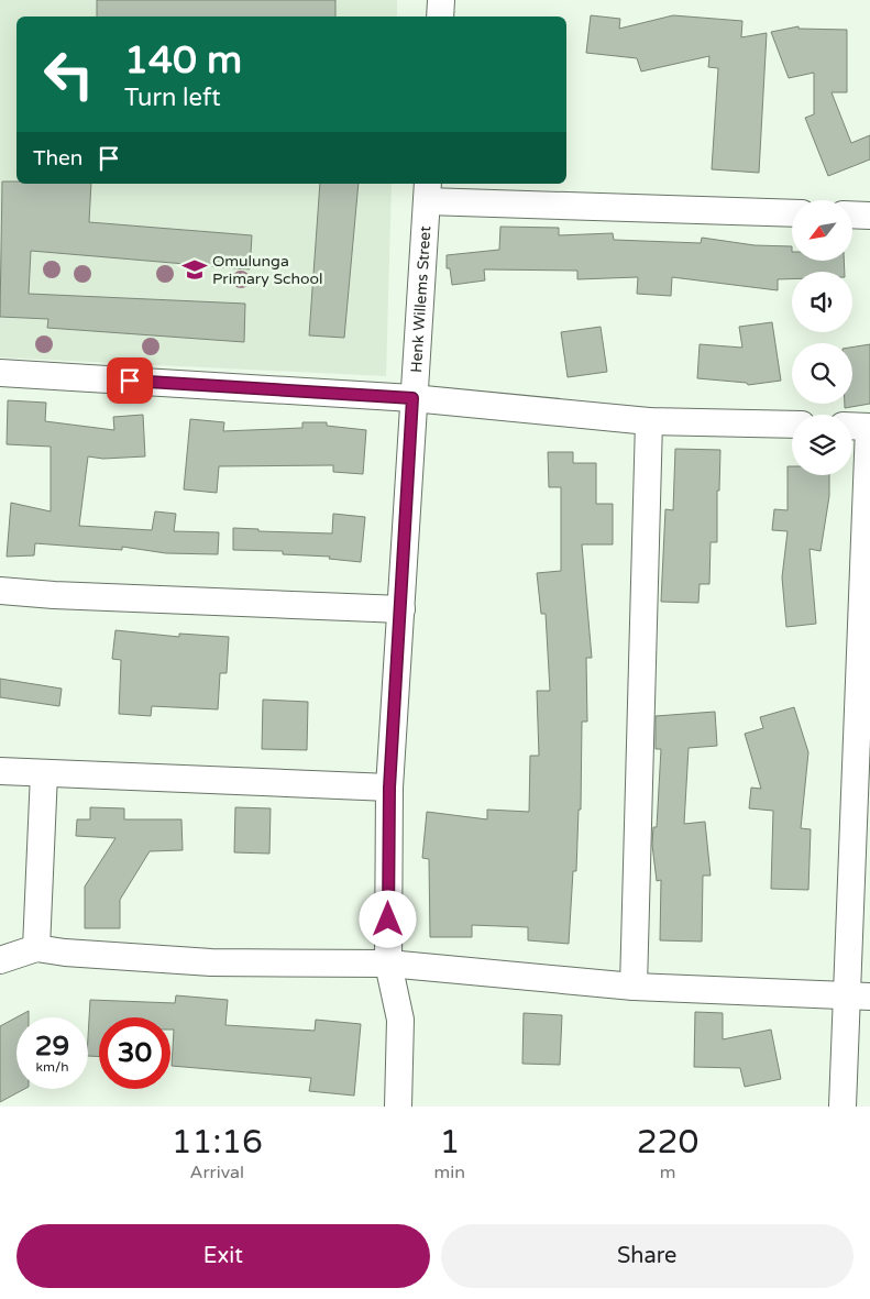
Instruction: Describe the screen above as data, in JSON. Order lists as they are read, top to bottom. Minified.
{"streets":{"street":["Henk Willems Street"]},"places":{"school or university":["Omulunga Primary School"]},"north":"bottom left","page":{"turn":["140 m","Turn left"],"then":"Then","speed":"29 km/h","limit":"30","eta":["11:16","Arrival","1","min","220","m"],"buttons":["Exit","Share"]}}
